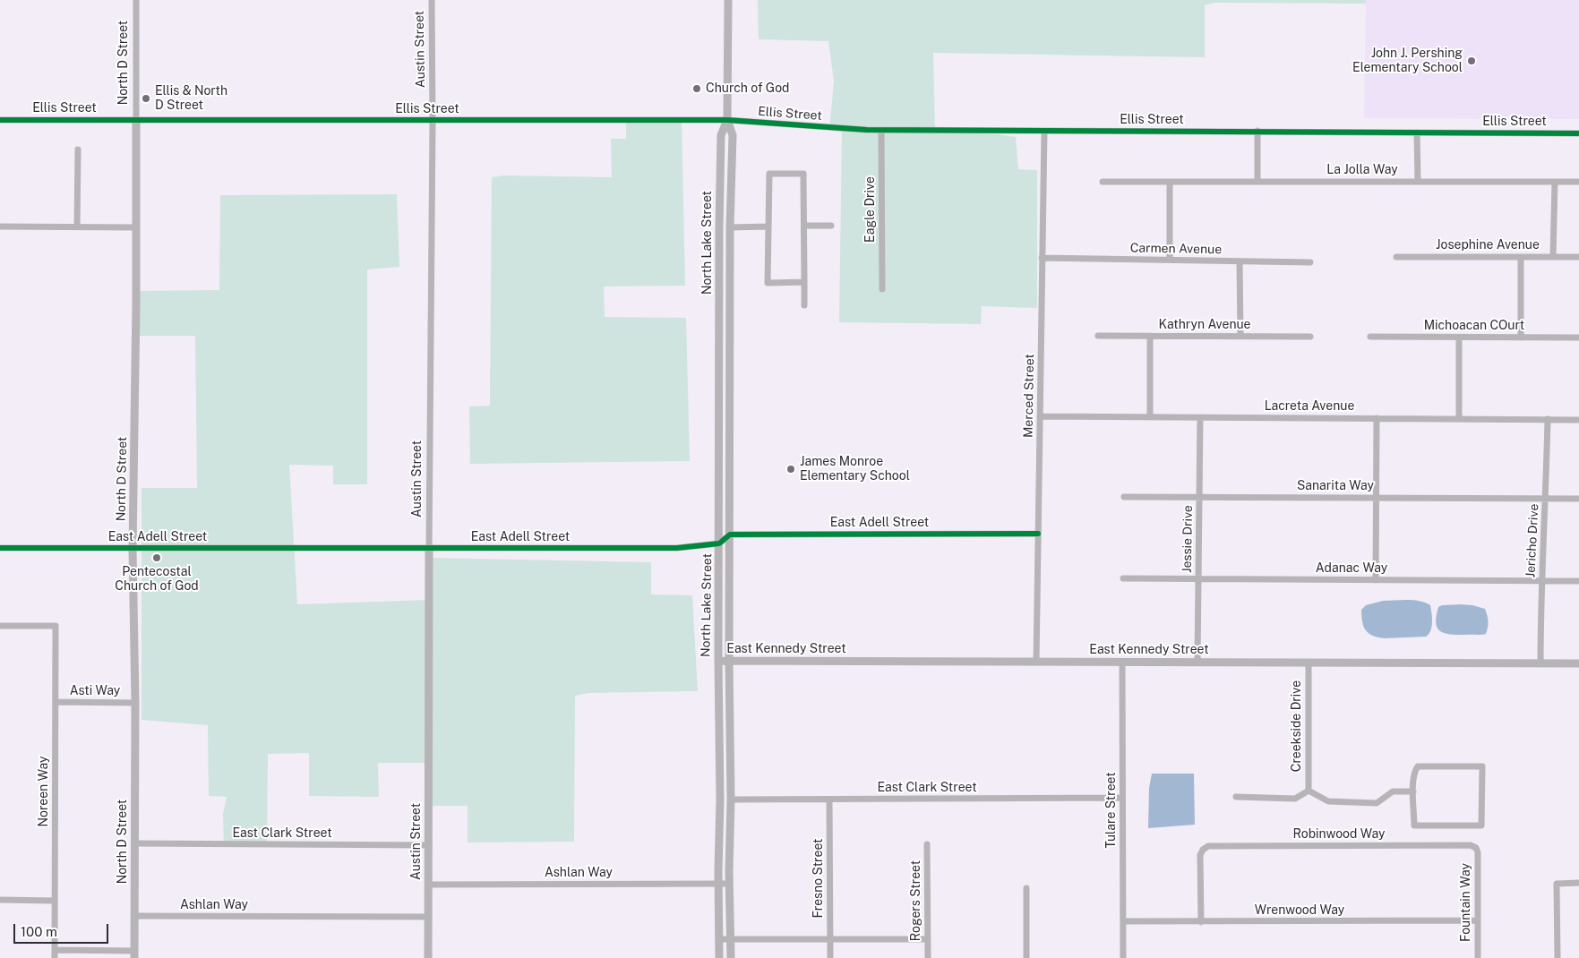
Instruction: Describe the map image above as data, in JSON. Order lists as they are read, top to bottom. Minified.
{"streets":{"street":["Austin Street","North D Street","Ellis Street","La Jolla Way","Eagle Drive","North Lake Street","Josephine Avenue","Carmen Avenue","Kathryn Avenue","Michoacan COurt","Merced Street","Lacreta Avenue","Sanarita Way","East Adell Street","Jessie Drive","Jericho Drive","Adanac Way","East Kennedy Street","Asti Way","Creekside Drive","East Clark Street","Noreen Way","Tulare Street","Robinwood Way","Ashlan Way","Fresno Street","Rogers Street","Fountain Way","Wrenwood Way"]},"crossings":[["Austin Street","Ellis Street"],["Austin Street","East Adell Street"],["Austin Street","East Clark Street"],["Austin Street","Ashlan Way"],["North D Street","Ellis Street"],["North D Street","East Adell Street"],["North D Street","Asti Way"],["North D Street","East Clark Street"],["North D Street","Ashlan Way"],["Ellis Street","Eagle Drive"],["Ellis Street","North Lake Street"],["Ellis Street","Merced Street"],["North Lake Street","East Adell Street"],["North Lake Street","East Kennedy Street"],["North Lake Street","East Clark Street"],["North Lake Street","Ashlan Way"],["Carmen Avenue","Merced Street"],["Merced Street","Lacreta Avenue"],["Merced Street","East Adell Street"],["Merced Street","East Kennedy Street"],["Lacreta Avenue","Jessie Drive"],["Lacreta Avenue","Jericho Drive"],["Sanarita Way","Jessie Drive"],["Sanarita Way","Jericho Drive"],["Jessie Drive","Adanac Way"],["Jessie Drive","East Kennedy Street"],["Jericho Drive","Adanac Way"],["Jericho Drive","East Kennedy Street"],["East Kennedy Street","Creekside Drive"],["East Kennedy Street","Tulare Street"],["Asti Way","Noreen Way"],["East Clark Street","Tulare Street"],["East Clark Street","Fresno Street"],["Tulare Street","Wrenwood Way"],["Robinwood Way","Fountain Way"],["Robinwood Way","Wrenwood Way"],["Fountain Way","Wrenwood Way"]],"places":["John J. Pershing Elementary School","Church of God","Ellis & North D Street","James Monroe Elementary School","Pentecostal Church of God"],"scale_bar":"100 m"}
